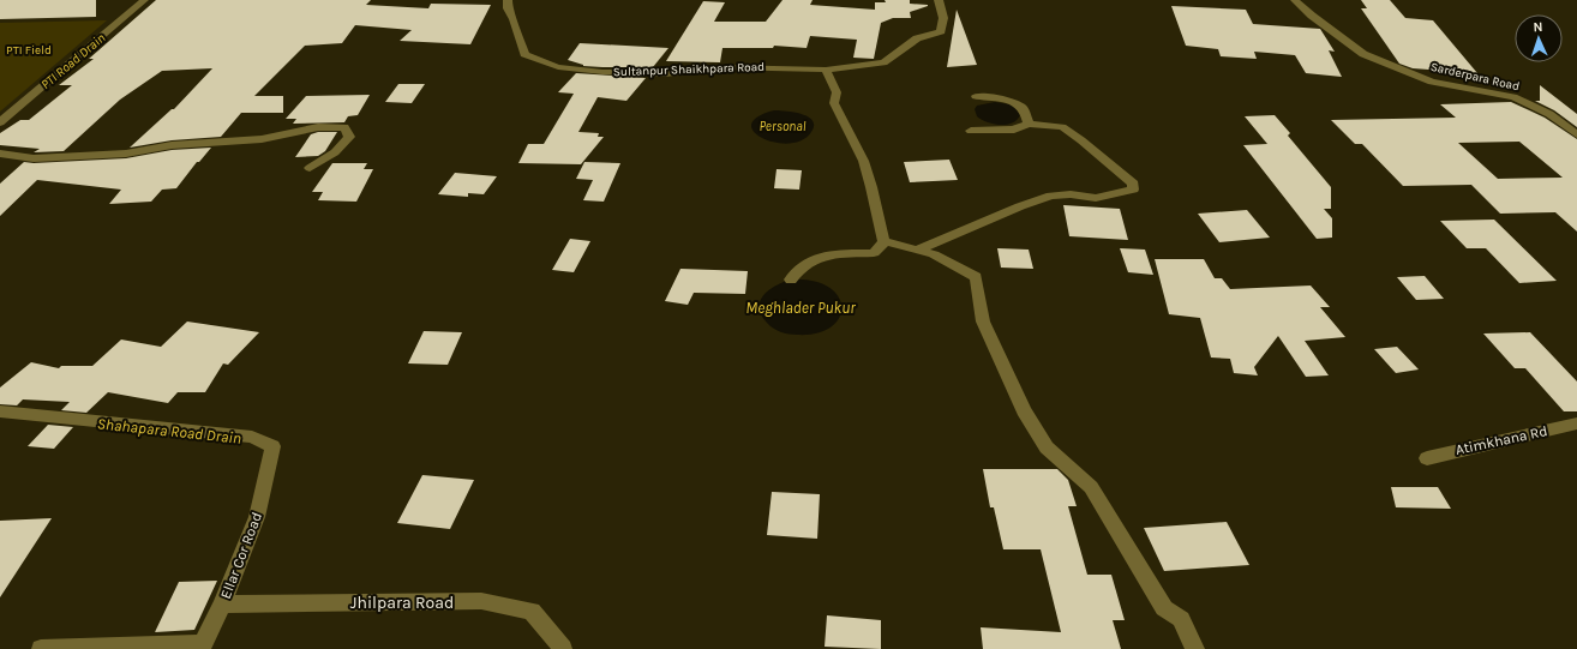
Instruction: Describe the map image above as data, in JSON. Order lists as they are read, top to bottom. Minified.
{"streets":{"street":["Sultanpur Shaikhpara Road","Sarderpara Road","Atimkhana Rd","Ellar Cor Road","Jhilpara Road"]},"crossings":[["Ellar Cor Road","Jhilpara Road"]],"water":["PTI Road Drain","Personal","Meghlader Pukur","Shahapara Road Drain"],"parks":["PTI Field"],"north":"top"}
